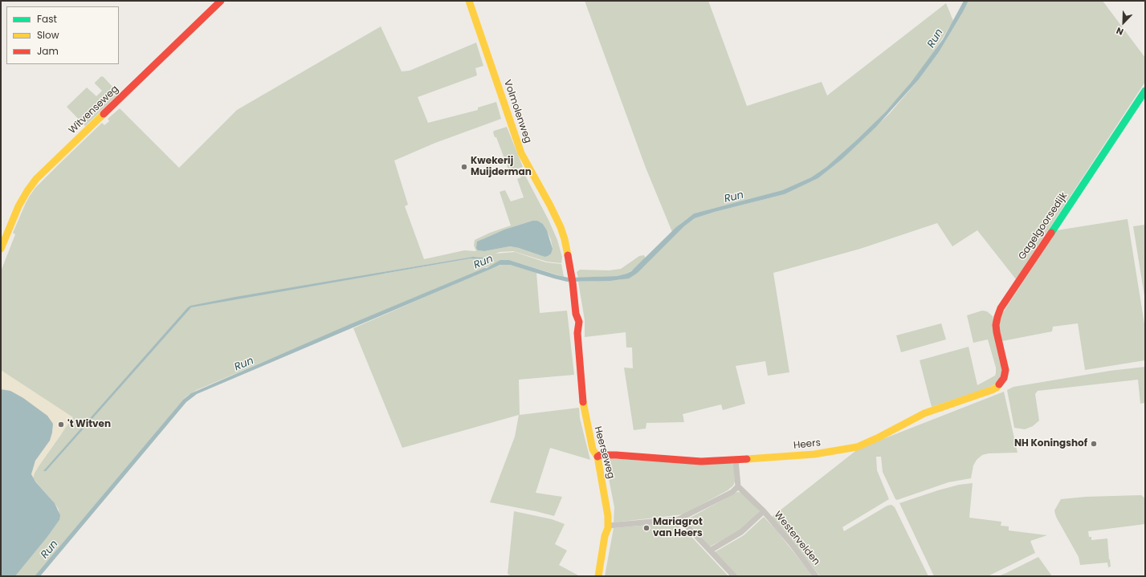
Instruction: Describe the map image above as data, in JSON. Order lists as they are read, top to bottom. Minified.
{"streets":{"street":["Witvenseweg","Volmolenweg","Gagelgoorsedijk","Heers","Heerseweg","Westervelden"]},"crossings":[["Volmolenweg","Heerseweg"],["Gagelgoorsedijk","Heers"],["Heers","Heerseweg"]],"water":["Run"],"places":["Kwekerij Muijderman","'t Witven","NH Koningshof","Mariagrot van Heers"],"legend":["Fast","Slow","Jam"],"north":"bottom left"}
